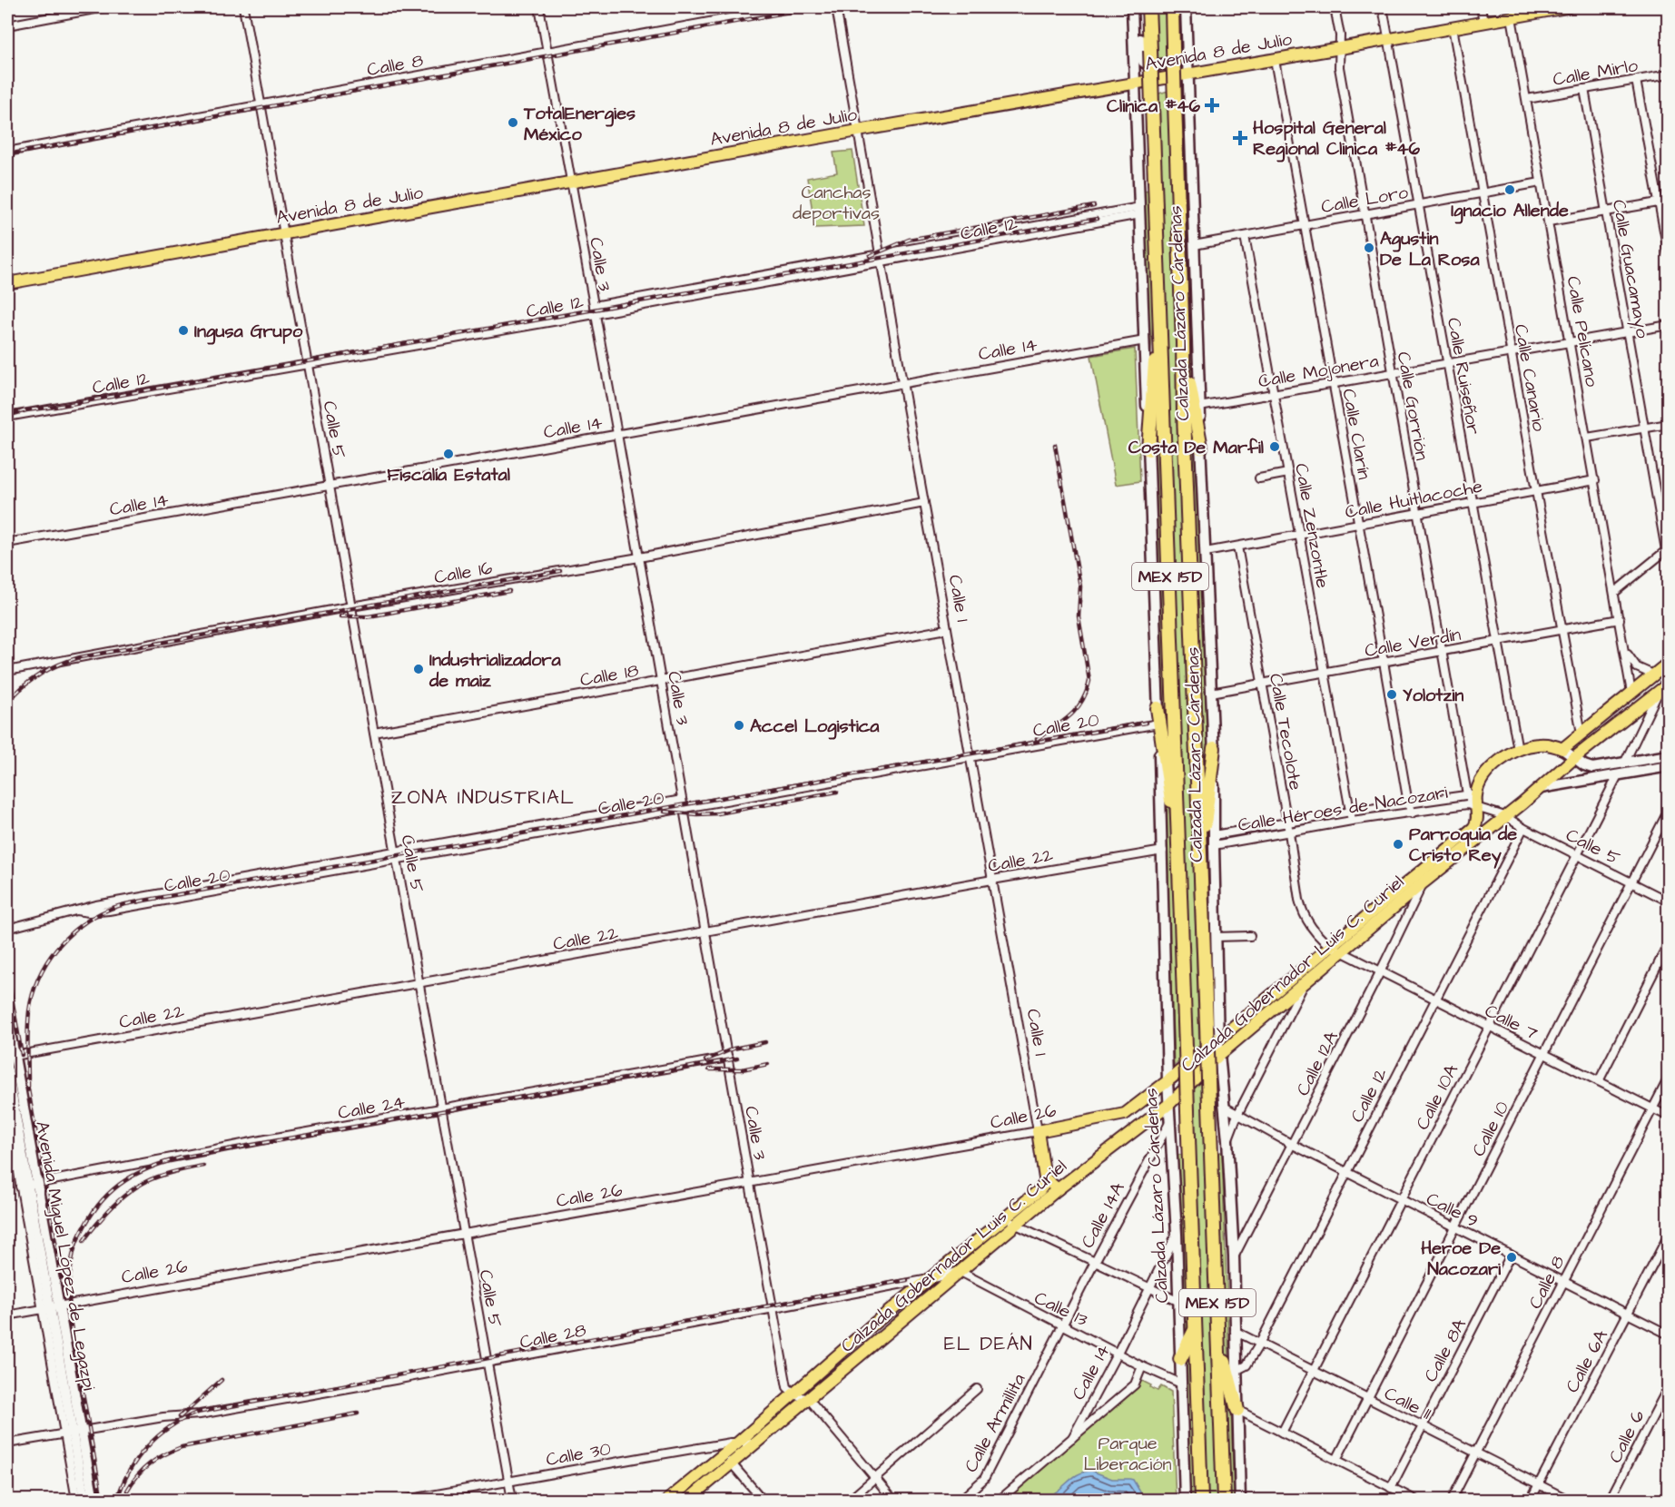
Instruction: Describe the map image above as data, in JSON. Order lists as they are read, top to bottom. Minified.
{"streets":{"highway":["Calzada Lázaro Cárdenas","MEX 15D"],"main road":["Avenida 8 de Julio","Calle 1","Calzada Gobernador Luis C. Curiel","Calle 26","Avenida Miguel López de Legazpi"],"street":["Calle 8","Calle Mirlo","Calle Loro","Calle 12","Calle 3","Calle Guacamayo","Calle Pelícano","Calle 14","Calle Mojonera","Calle Ruiseñor","Calle Canario","Calle Gorrión","Calle 5","Calle Clarín","Calle Huitlacoche","Calle Zenzontle","Calle 16","Calle Verdín","Calle 18","Calle 20","Calle Tecolote","Calle Héroes de Nacozari","Calle 22","Calle 7","Calle 12A","Calle 10A","Calle 24","Calle 10","Calle 9","Calle 14A","Calle 13","Calle 28","Calle 8A","Calle 6A","Calle 11","Calle Armillita","Calle 6","Calle 30"]},"crossings":[["Avenida 8 de Julio","Calle 3"],["Avenida 8 de Julio","Calzada Lázaro Cárdenas"],["Avenida 8 de Julio","Calle Pelícano"],["Avenida 8 de Julio","Calle Ruiseñor"],["Avenida 8 de Julio","Calle Canario"],["Avenida 8 de Julio","Calle Gorrión"],["Avenida 8 de Julio","Calle 5"],["Avenida 8 de Julio","Calle Clarín"],["Avenida 8 de Julio","Calle 1"],["Calle 8","Calle 3"],["Calle 8","Calle 5"],["Calle 8","Calle 7"],["Calle 8","Calle 9"],["Calle 8","Calle 11"],["Calle Mirlo","Calle Guacamayo"],["Calle Mirlo","Calle Pelícano"],["Calle Loro","Calzada Lázaro Cárdenas"],["Calle Loro","Calle Pelícano"],["Calle Loro","Calle Ruiseñor"],["Calle Loro","Calle Canario"],["Calle Loro","Calle Gorrión"],["Calle Loro","Calle Clarín"],["Calle Loro","Calle Zenzontle"],["Calle 12","Calle 3"],["Calle 12","Calzada Lázaro Cárdenas"],["Calle 12","Calle 5"],["Calle 12","Calle 1"],["Calle 12","Calle 7"],["Calle 12","Calle 9"],["Calle 12","Calle 11"],["Calle 3","Calle 14"],["Calle 3","Calle 16"],["Calle 3","Calle 18"],["Calle 3","Calle 20"],["Calle 3","Calle 22"],["Calle 3","Calzada Gobernador Luis C. Curiel"],["Calle 3","Calle 24"],["Calle 3","Calle 26"],["Calle 3","Calle 28"],["Calle Guacamayo","Calle Mojonera"],["Calzada Lázaro Cárdenas","Calle 14"],["Calzada Lázaro Cárdenas","Calle Mojonera"],["Calzada Lázaro Cárdenas","Calle Huitlacoche"],["Calzada Lázaro Cárdenas","Calle Verdín"],["Calzada Lázaro Cárdenas","Calle 20"],["Calzada Lázaro Cárdenas","Calle Héroes de Nacozari"],["Calzada Lázaro Cárdenas","Calle 22"],["Calzada Lázaro Cárdenas","Calzada Gobernador Luis C. Curiel"],["Calzada Lázaro Cárdenas","Calle 12A"],["Calzada Lázaro Cárdenas","Calle 9"],["Calzada Lázaro Cárdenas","Calle 14A"],["Calzada Lázaro Cárdenas","Calle 13"],["Calzada Lázaro Cárdenas","Calle 11"],["Calle Pelícano","Calle Mojonera"],["Calle Pelícano","Calle Huitlacoche"],["Calle Pelícano","Calle Verdín"],["Calle 14","Calle 5"],["Calle 14","Calle 1"],["Calle 14","Calle 13"],["Calle Mojonera","Calle Ruiseñor"],["Calle Mojonera","Calle Canario"],["Calle Mojonera","Calle Gorrión"],["Calle Mojonera","Calle Clarín"],["Calle Mojonera","Calle Zenzontle"],["Calle Ruiseñor","Calle Huitlacoche"],["Calle Ruiseñor","Calle Verdín"],["Calle Canario","Calle Huitlacoche"],["Calle Canario","Calle Verdín"],["Calle Gorrión","Calle Huitlacoche"],["Calle Gorrión","Calle Verdín"],["Calle Gorrión","Calle Héroes de Nacozari"],["Calle Gorrión","Calzada Gobernador Luis C. Curiel"],["Calle 5","Calle 16"],["Calle 5","Calle 18"],["Calle 5","Calle 20"],["Calle 5","Calle Héroes de Nacozari"],["Calle 5","Calle 22"],["Calle 5","Calzada Gobernador Luis C. Curiel"],["Calle 5","Calle 10A"],["Calle 5","Calle 24"],["Calle 5","Calle 26"],["Calle 5","Calle 10"],["Calle 5","Calle 28"],["Calle 5","Calle 30"],["Calle Clarín","Calle Huitlacoche"],["Calle Clarín","Calle Verdín"],["Calle Clarín","Calle Héroes de Nacozari"],["Calle Huitlacoche","Calle Zenzontle"],["Calle Huitlacoche","Calle Tecolote"],["Calle Zenzontle","Calle Verdín"],["Calle Zenzontle","Calle Héroes de Nacozari"],["Calle 16","Calle 1"],["Calle 1","Calle 18"],["Calle 1","Calle 20"],["Calle 1","Calle 22"],["Calle 1","Calzada Gobernador Luis C. Curiel"],["Calle 1","Calle 26"],["Calle Verdín","Calle Tecolote"],["Calle Tecolote","Calle Héroes de Nacozari"],["Calle Tecolote","Calzada Gobernador Luis C. Curiel"],["Calle Tecolote","Calle 7"],["Calle Héroes de Nacozari","Calzada Gobernador Luis C. Curiel"],["Calle 22","Avenida Miguel López de Legazpi"],["Calzada Gobernador Luis C. Curiel","Calle 7"],["Calzada Gobernador Luis C. Curiel","Calle 12A"],["Calzada Gobernador Luis C. Curiel","Calle 26"],["Calzada Gobernador Luis C. Curiel","Calle 13"],["Calzada Gobernador Luis C. Curiel","Calle 28"],["Calzada Gobernador Luis C. Curiel","Calle 30"],["Calle 7","Calle 12A"],["Calle 7","Calle 10A"],["Calle 7","Calle 10"],["Calle 12A","Calle 9"],["Calle 10A","Calle 9"],["Calle 10A","Calle 11"],["Calle 24","Avenida Miguel López de Legazpi"],["Calle 26","Avenida Miguel López de Legazpi"],["Calle 10","Calle 9"],["Calle 10","Calle 11"],["Calle 9","Calle 8A"],["Calle 9","Calle 6A"],["Calle 14A","Calle 13"],["Calle 14A","Calle Armillita"],["Avenida Miguel López de Legazpi","Calle 28"],["Calle 13","Calle 28"],["Calle 13","Calle Armillita"],["Calle 8A","Calle 11"],["Calle 6A","Calle 11"]],"districts":["ZONA INDUSTRIAL","EL DEÁN"],"parks":["Canchas deportivas","Parque Liberación"],"places":{"health":["Clinica #46","Hospital General Regional Clinica #46"],"other":["TotalEnergies México","Ignacio Allende","Agustin De La Rosa","Ingusa Grupo","Costa De Marfil","Fiscalía Estatal","Industrializadora de maiz","Yolotzin","Accel Logistica","Parroquia de Cristo Rey","Heroe De Nacozari"]}}
